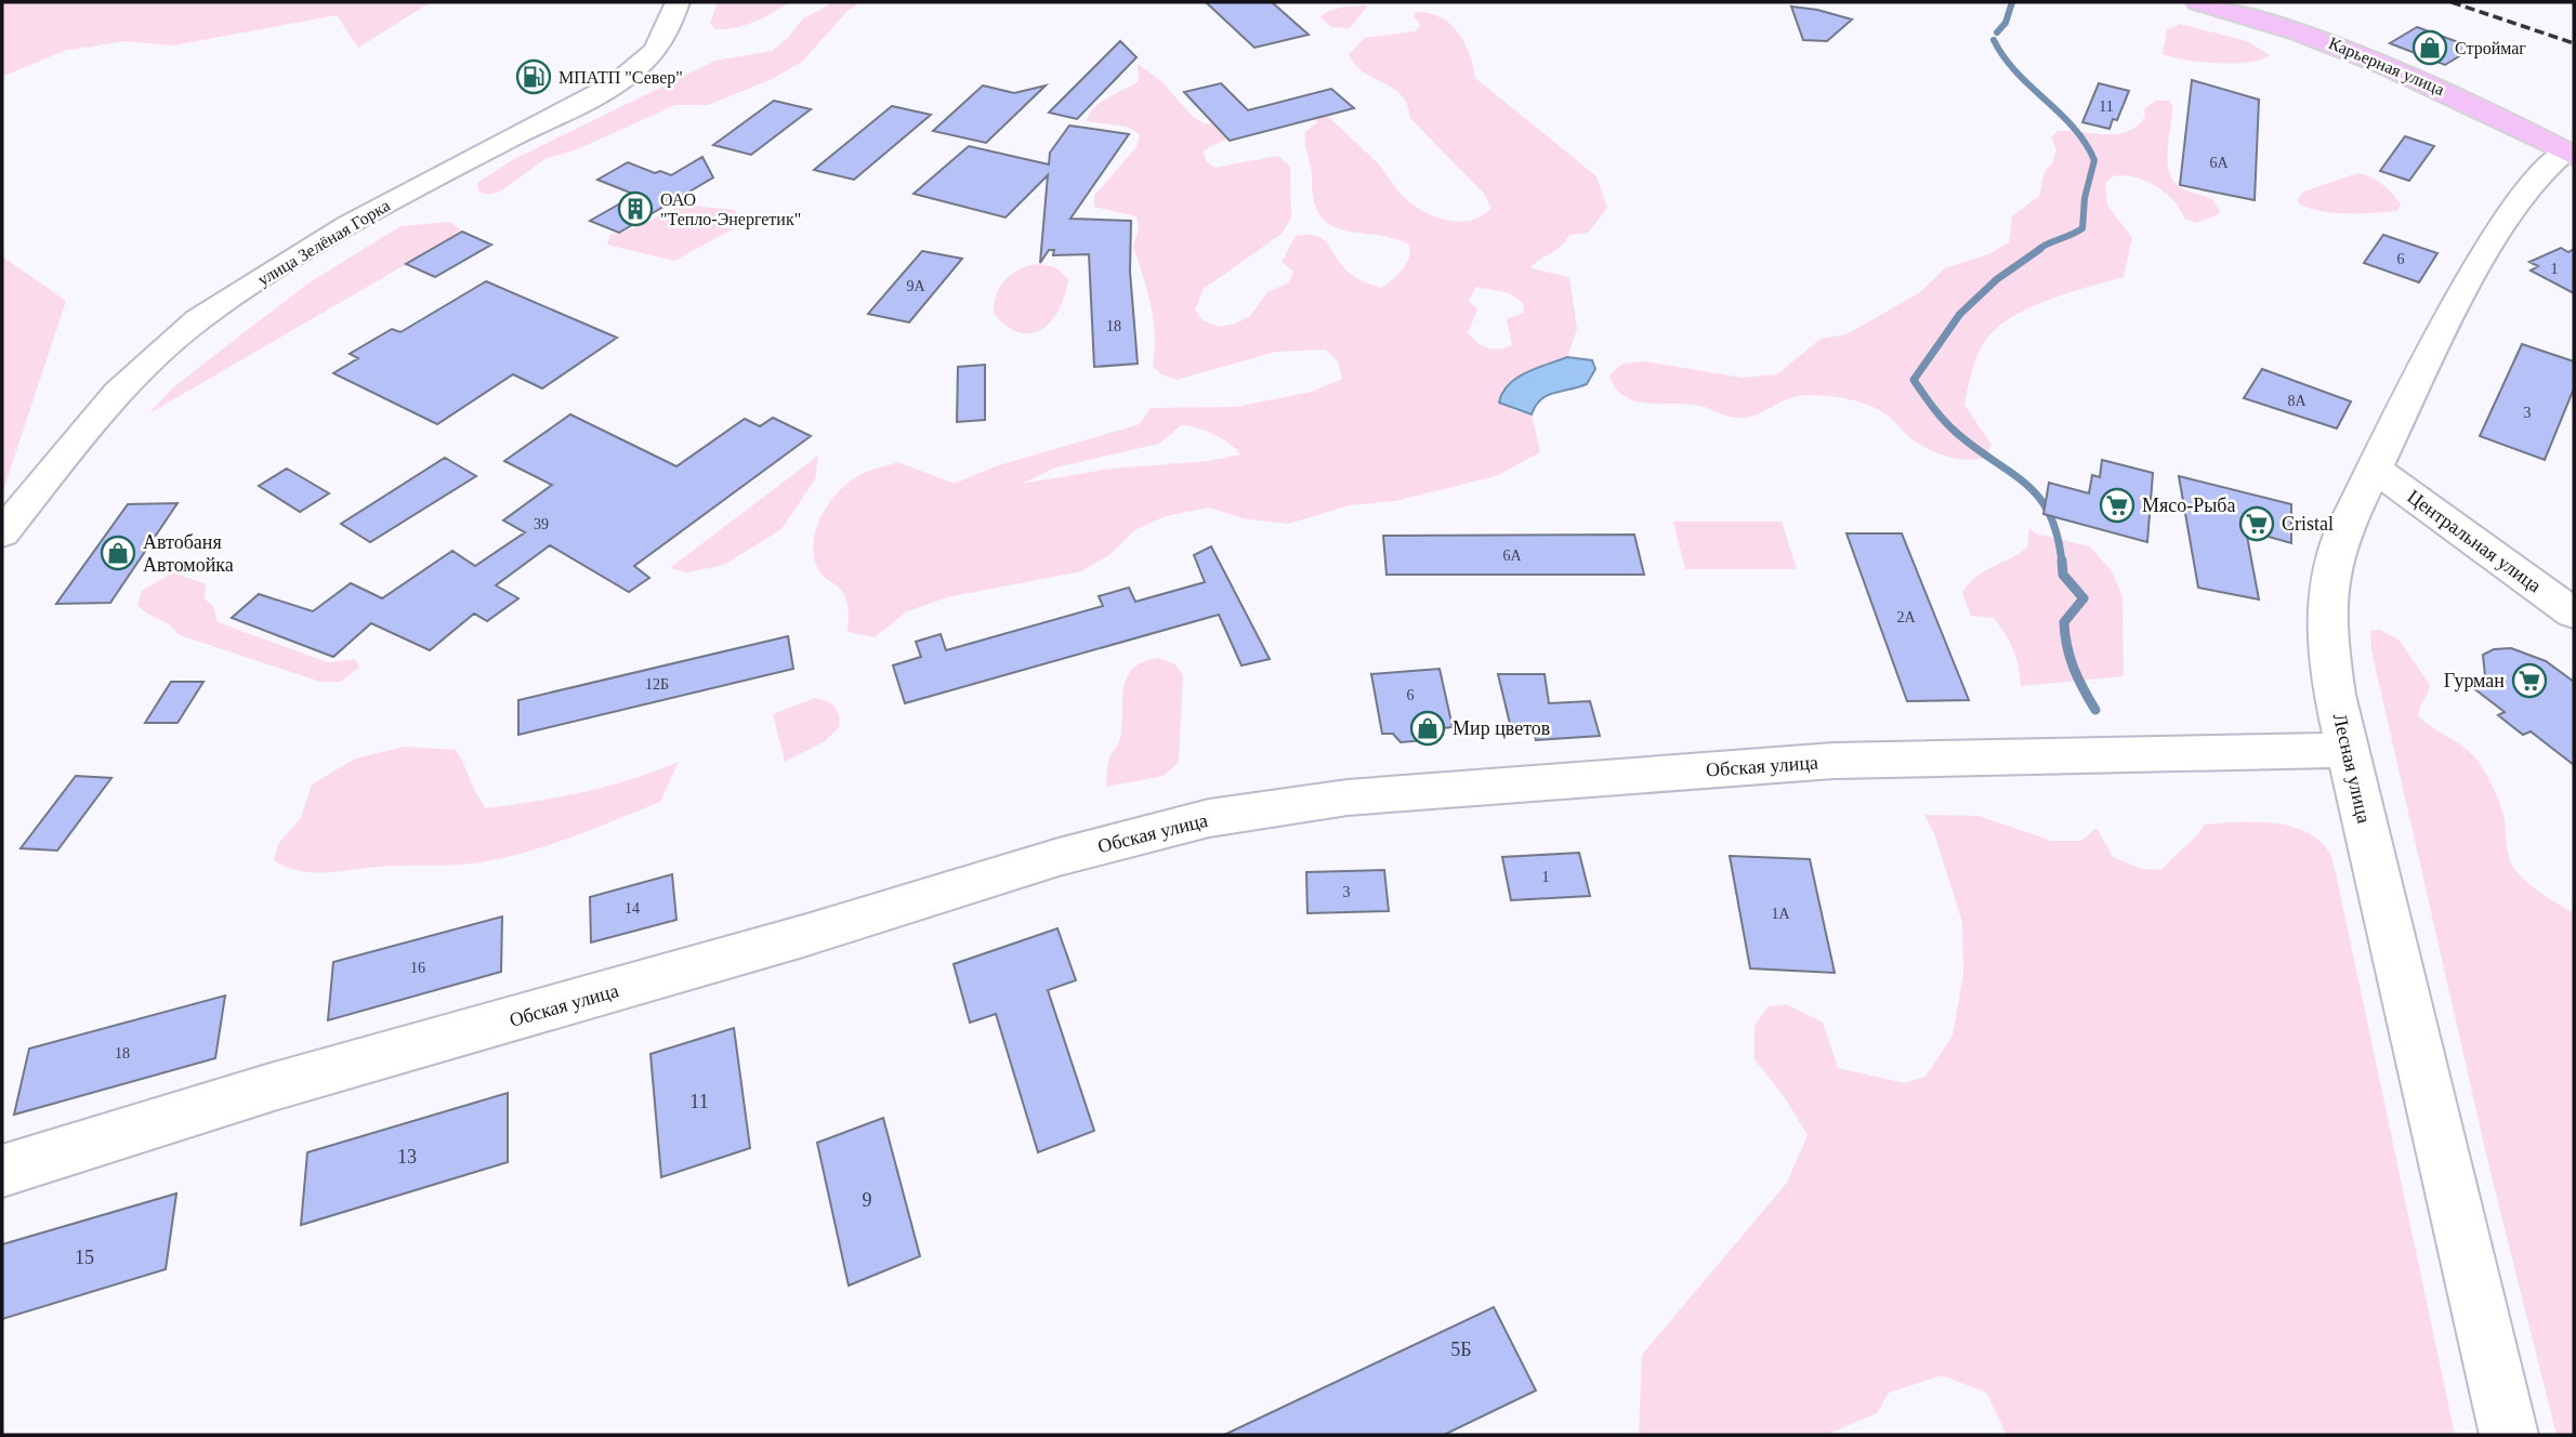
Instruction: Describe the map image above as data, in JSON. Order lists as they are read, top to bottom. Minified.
{"streets":{"main road":["Карьерная улица"],"street":["улица Зелёная Горка","Центральная улица","Обская улица","Лесная улица"]},"crossings":[["Карьерная улица","Лесная улица"],["Центральная улица","Лесная улица"],["Обская улица","Лесная улица"]],"places":{"shop":["Строймаг","Автобаня Автомойка","Мир цветов"],"fuel station":["МПАТП \"Север\""],"building":["ОАО \"Тепло-Энергетик\""],"supermarket":["Мясо-Рыба","Cristal","Гурман"]},"house_numbers":["11","6А","6","1","9А","18","8А","3","39","6А","2А","12Б","6","1","3","14","1А","16","18","11","13","9","15","5Б"]}
